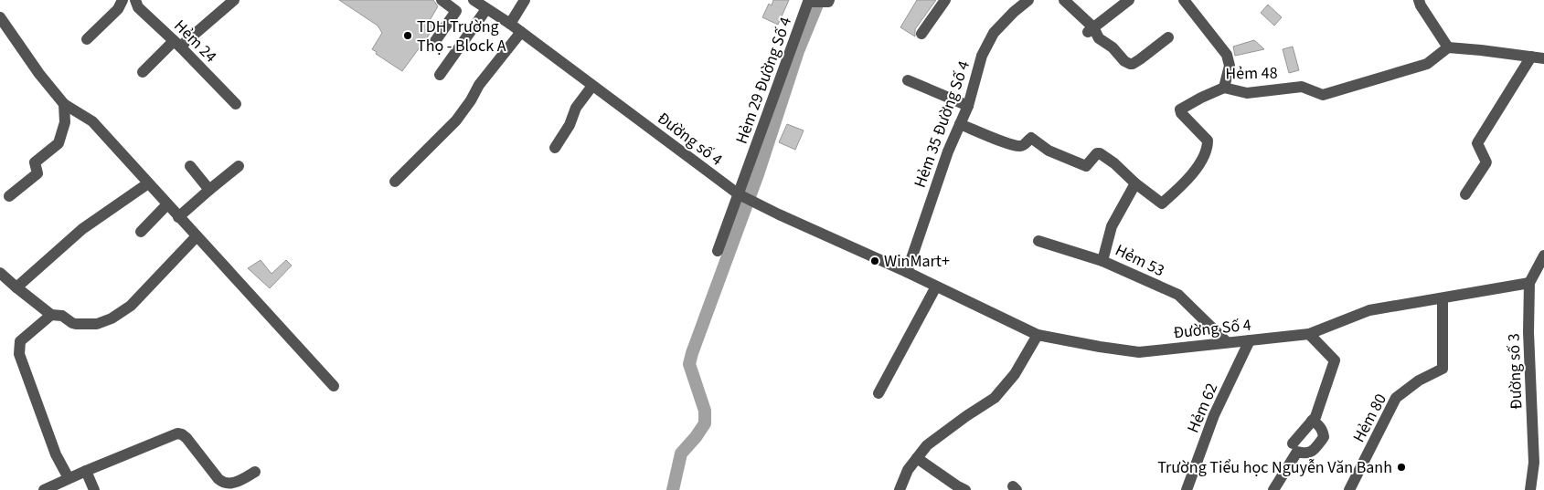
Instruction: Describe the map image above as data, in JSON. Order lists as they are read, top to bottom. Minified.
{"streets":{"street":["Hẻm 24","Hẻm 48","Hẻm 29 Đường Số 4","Hẻm 35 Đường Số 4","Đường số 4","Hẻm 53","Đường Số 4","Đường số 3","Hẻm 62","Hẻm 80"]},"crossings":[["Hẻm 48","Hẻm 53"],["Hẻm 29 Đường Số 4","Đường số 4"],["Hẻm 35 Đường Số 4","Đường số 4"],["Hẻm 35 Đường Số 4","Đường Số 4"],["Đường số 4","Đường Số 4"],["Hẻm 53","Đường Số 4"],["Đường Số 4","Đường số 3"],["Đường Số 4","Hẻm 62"],["Đường Số 4","Hẻm 80"]],"places":["TDH Trường Thọ - Block A","WinMart+","Trường Tiểu học Nguyễn Văn Banh"]}
